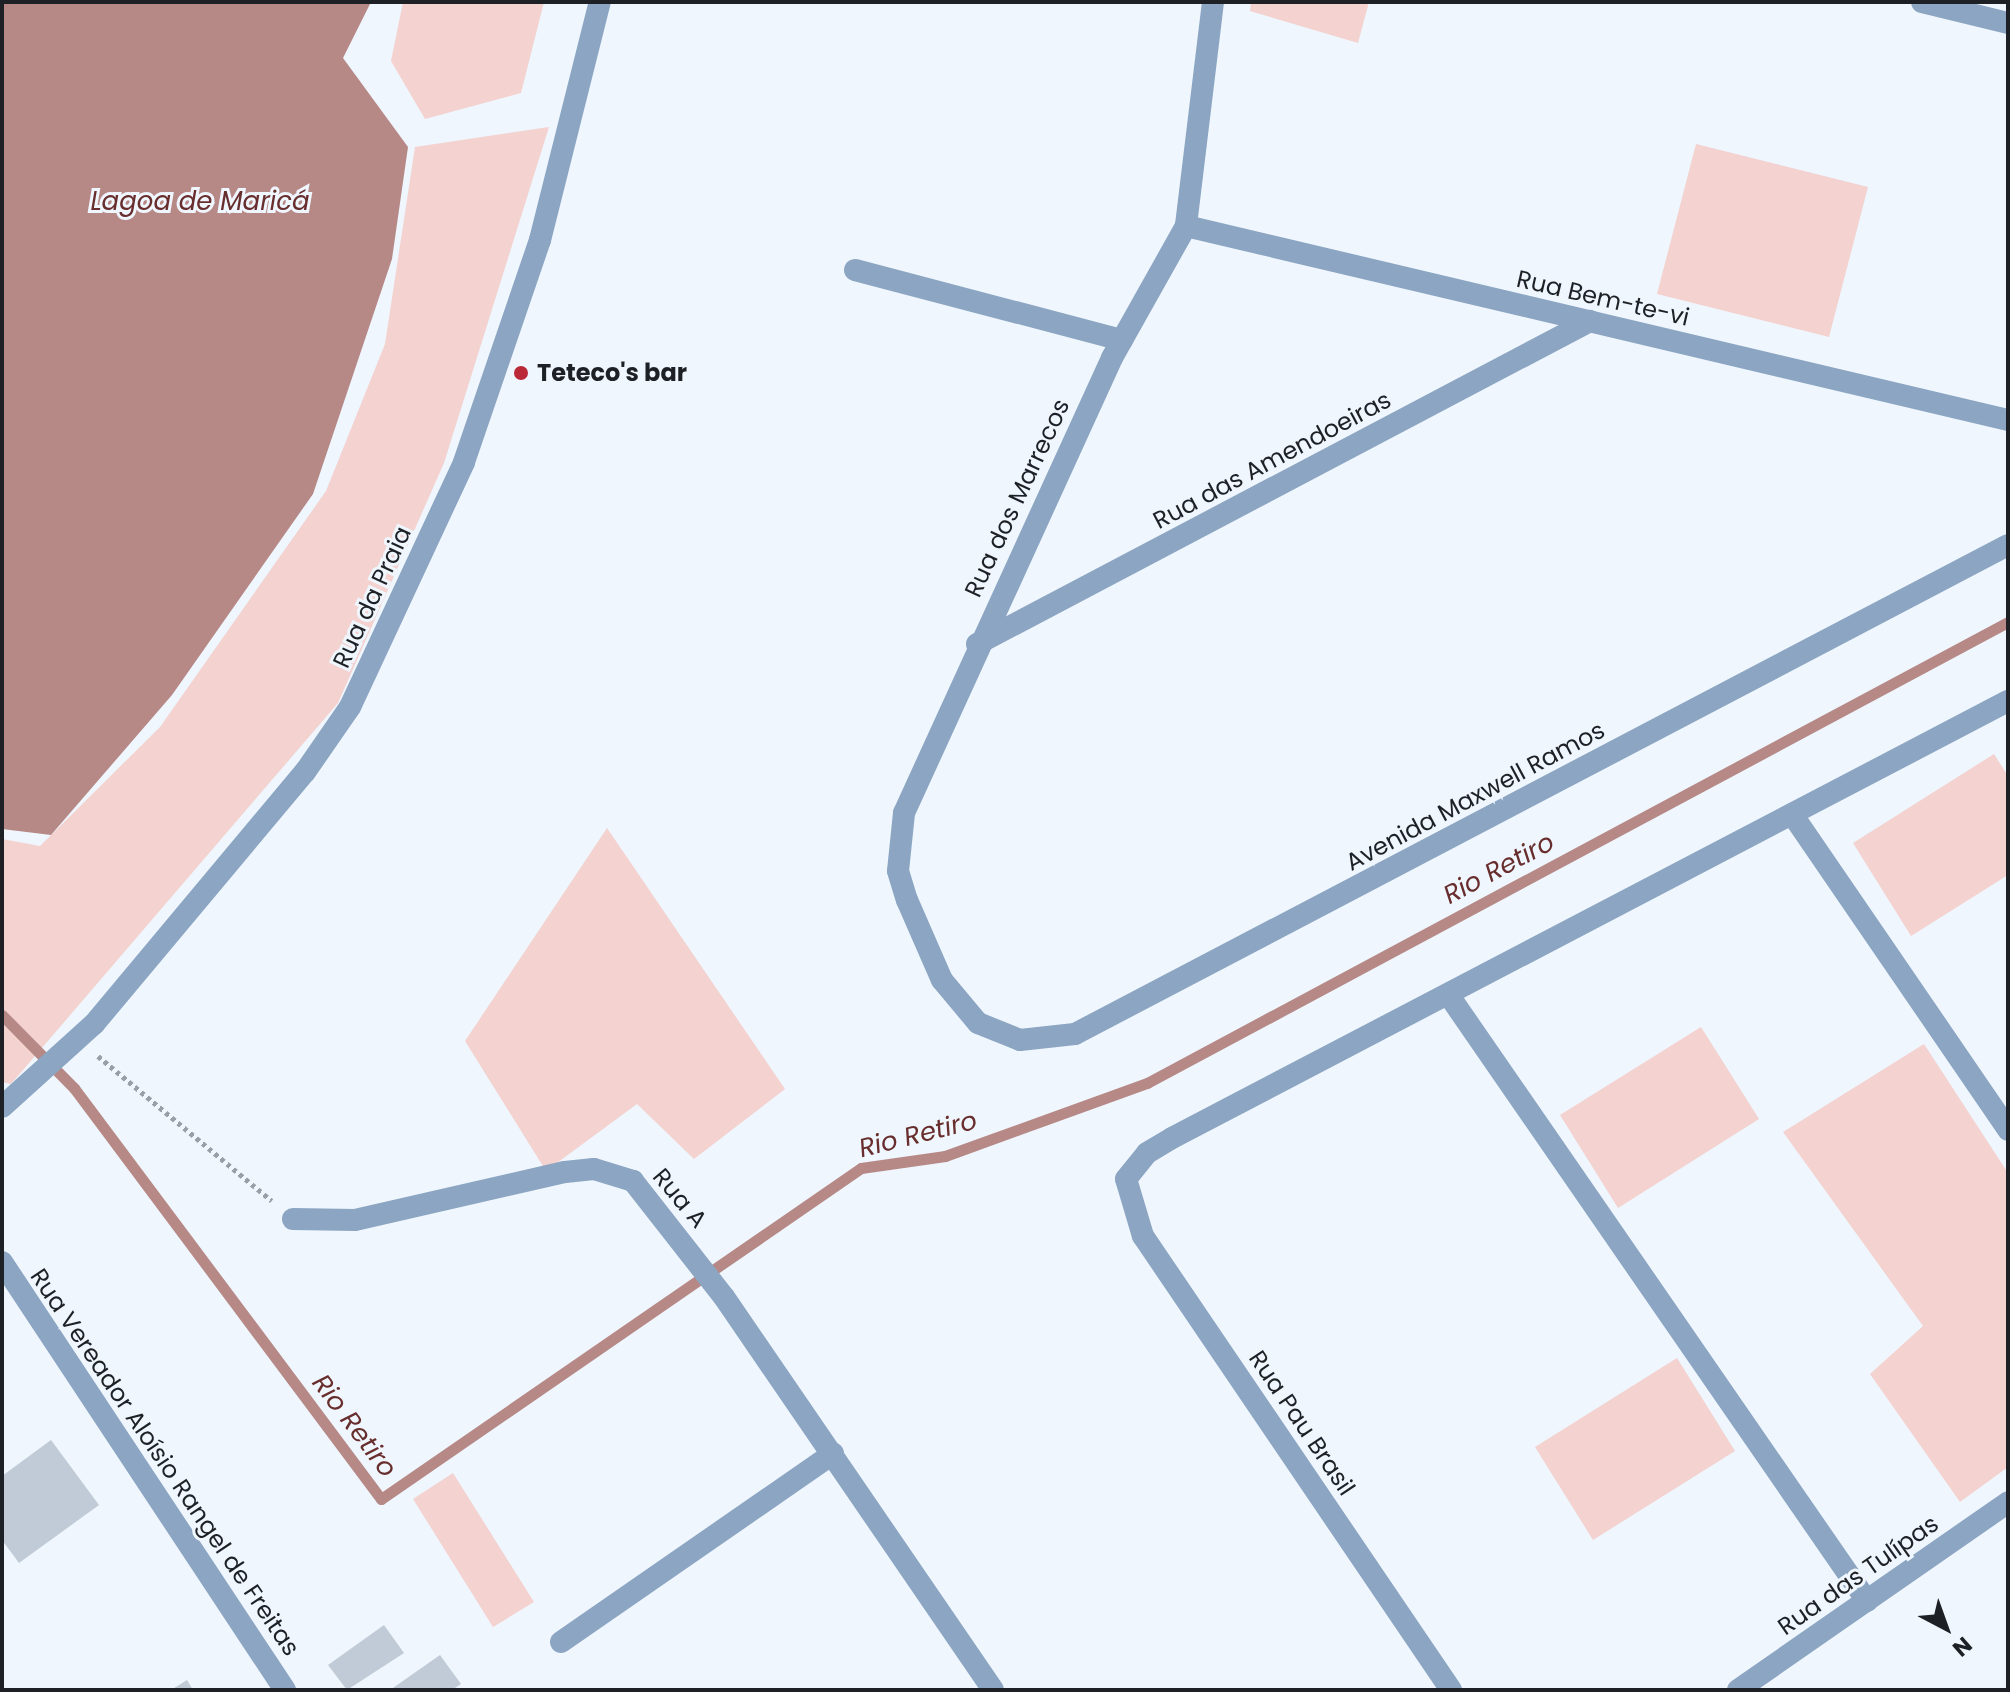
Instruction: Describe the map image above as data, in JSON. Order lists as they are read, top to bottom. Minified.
{"streets":{"street":["Rua Bem-te-vi","Rua das Amendoeiras","Rua dos Marrecos","Rua da Praia","Avenida Maxwell Ramos","Rua A","Rua Pau Brasil","Rua Vereador Aloísio Rangel de Freitas","Rua das Tulípas"]},"crossings":[["Rua Bem-te-vi","Rua das Amendoeiras"],["Rua Bem-te-vi","Rua dos Marrecos"],["Rua das Amendoeiras","Rua dos Marrecos"],["Rua dos Marrecos","Avenida Maxwell Ramos"]],"water":["Lagoa de Maricá","Rio Retiro"],"places":["Teteco's bar"],"north":"bottom right"}
